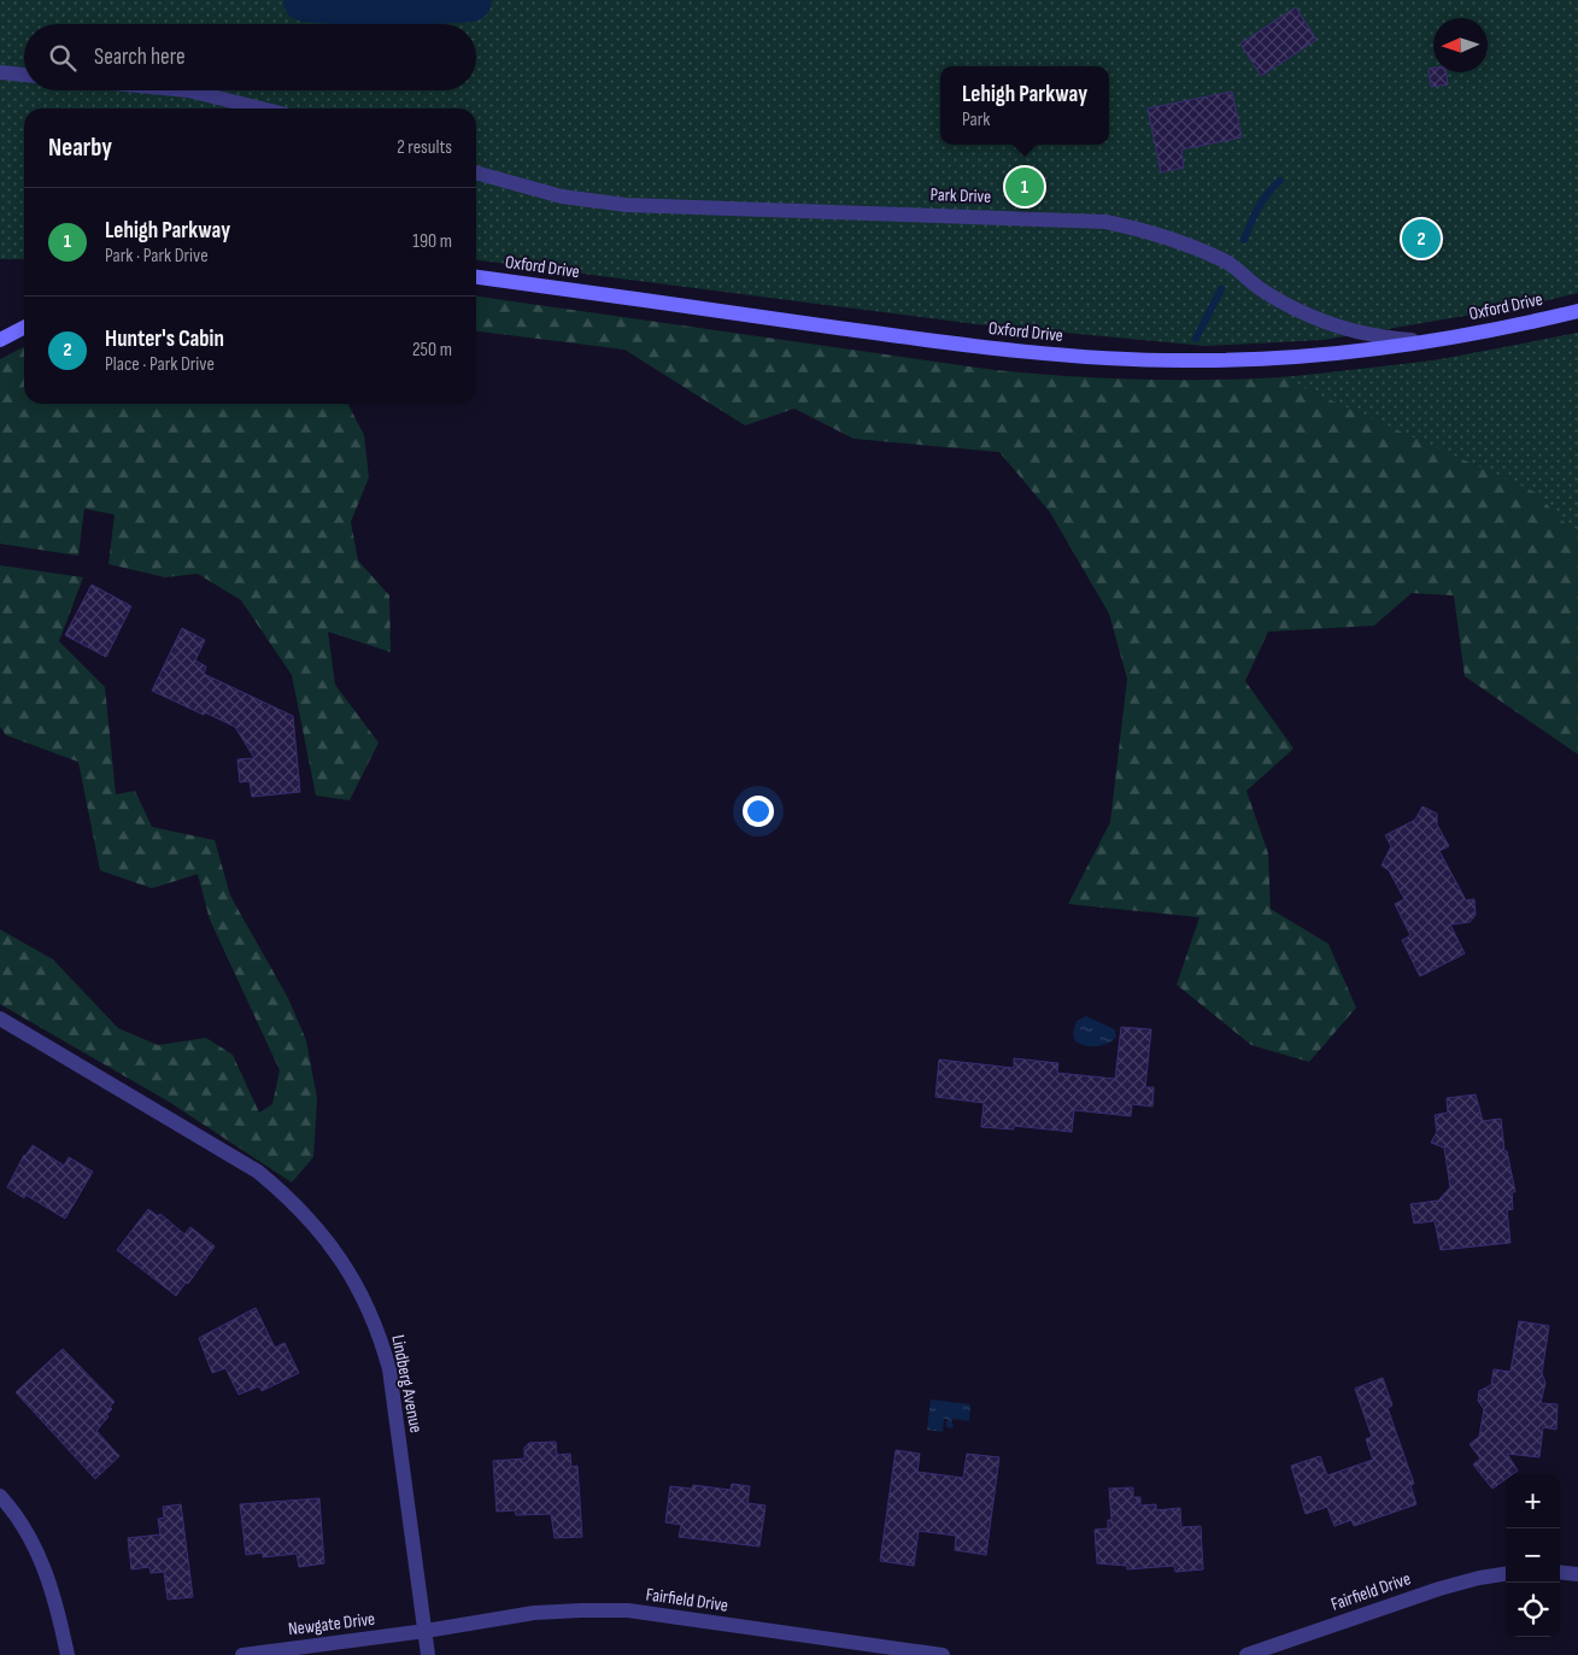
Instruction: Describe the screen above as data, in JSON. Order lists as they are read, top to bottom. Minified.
{"streets":{"main road":["Oxford Drive"],"street":["Park Drive","Lindberg Avenue","Fairfield Drive","Newgate Drive"]},"crossings":[["Park Drive","Oxford Drive"],["Lindberg Avenue","Fairfield Drive"],["Lindberg Avenue","Newgate Drive"],["Fairfield Drive","Newgate Drive"]],"north":"left","page":{"search":"Search here","popup":["Lehigh Parkway","Park"],"heading":["Nearby","2 results"],"pins":["1","2"],"list":[{"mark":"1","name":"Lehigh Parkway","note":"Park · Park Drive","value":"190 m"},{"mark":"2","name":"Hunter's Cabin","note":"Place · Park Drive","value":"250 m"}],"map_buttons":["+","−"]}}
